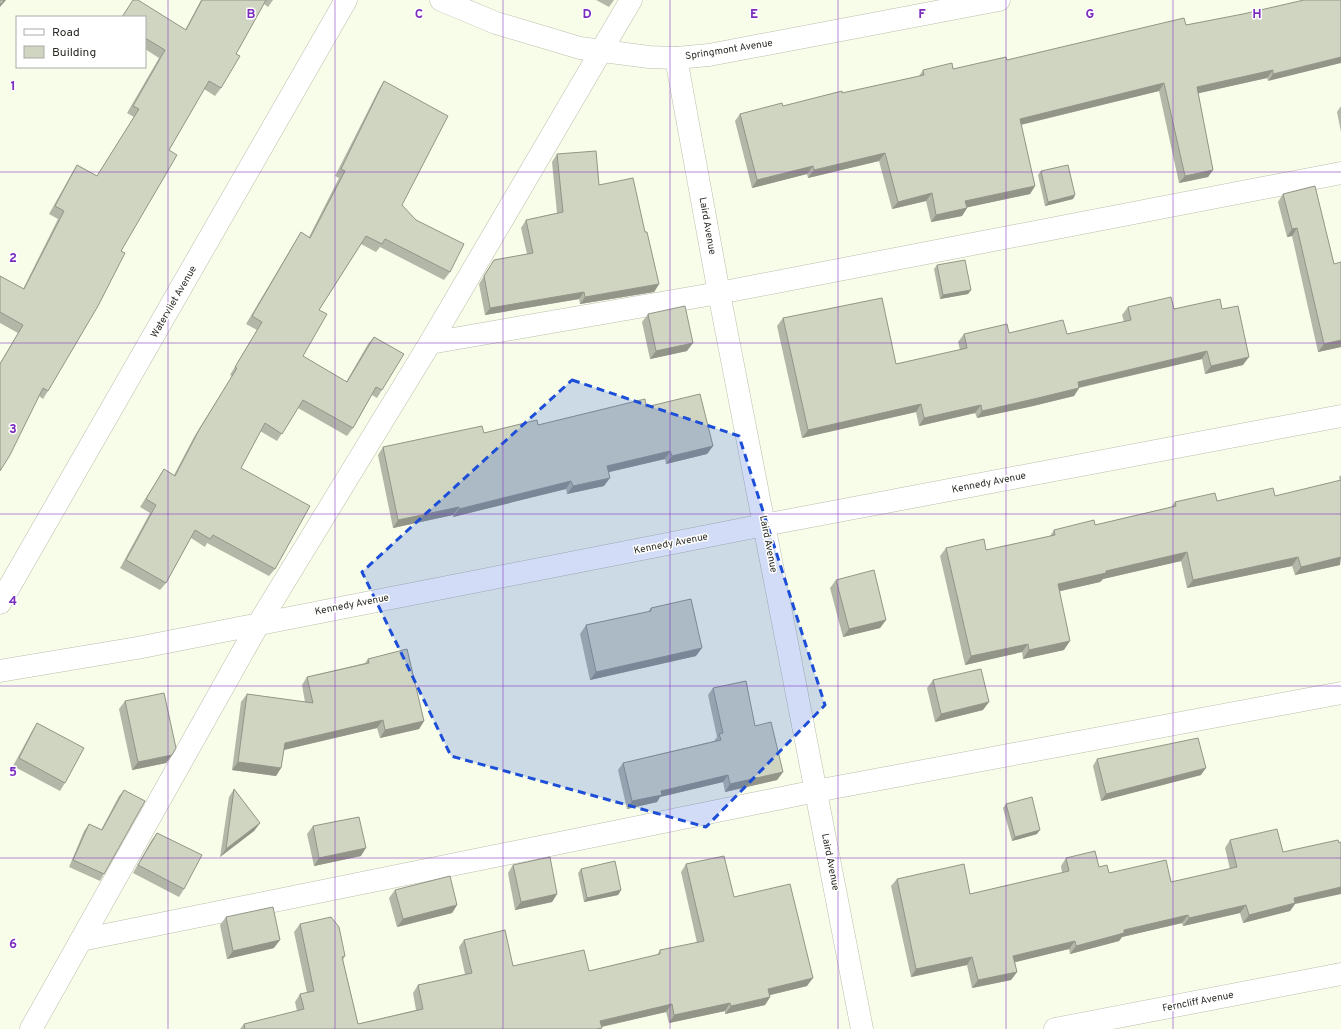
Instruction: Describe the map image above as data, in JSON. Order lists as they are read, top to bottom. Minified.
{"streets":{"street":["Springmont Avenue","Laird Avenue","Watervliet Avenue","Kennedy Avenue","Ferncliff Avenue"]},"crossings":[["Springmont Avenue","Laird Avenue"],["Laird Avenue","Kennedy Avenue"]],"legend":["Road","Building"],"grid":{"columns":["B","C","D","E","F","G","H"],"rows":["1","2","3","4","5","6"]}}
